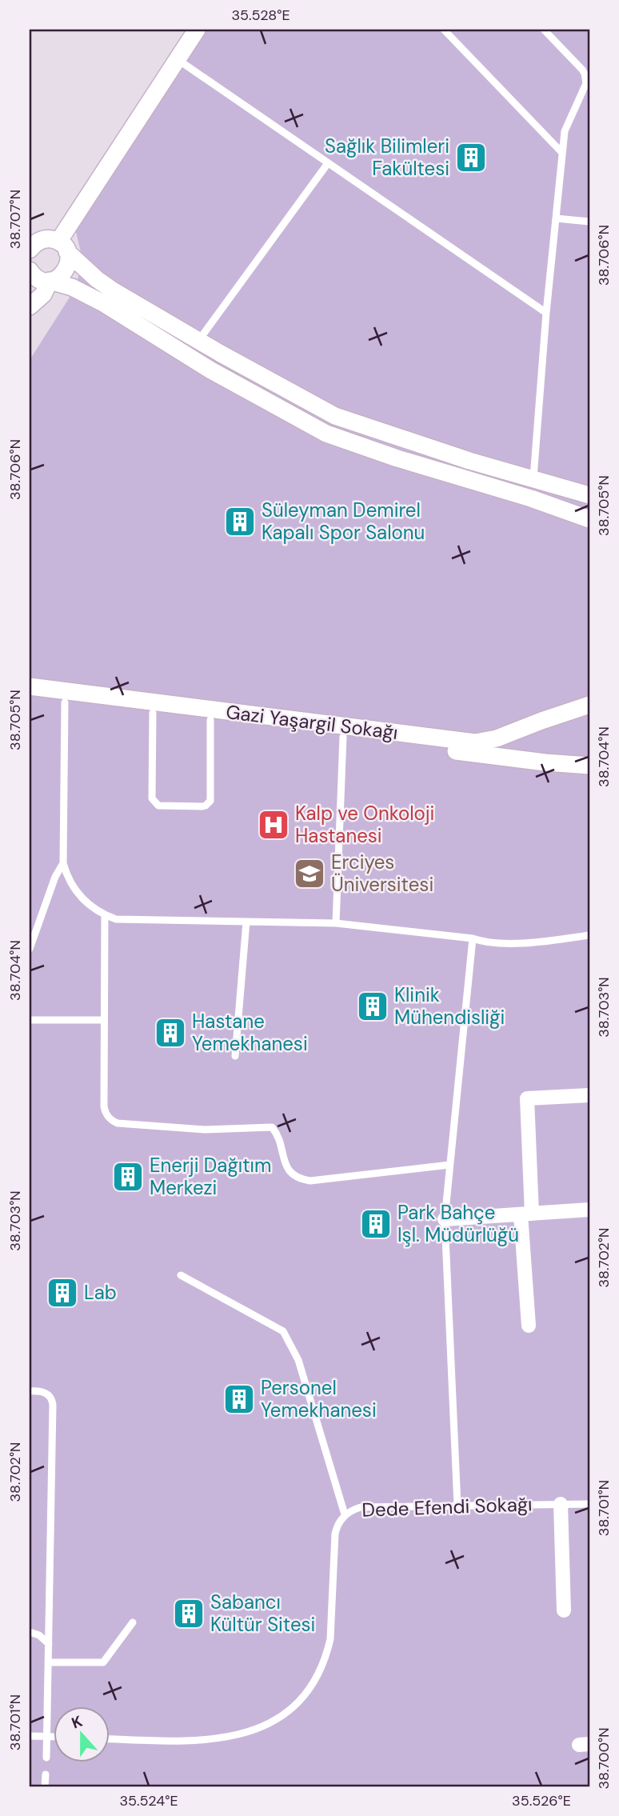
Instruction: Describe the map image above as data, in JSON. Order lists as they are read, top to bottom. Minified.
{"streets":{"street":["Gazi Yaşargil Sokağı"],"lane":["Dede Efendi Sokağı"]},"places":{"building":["Sağlık Bilimleri Fakültesi","Süleyman Demirel Kapalı Spor Salonu","Klinik Mühendisliği","Hastane Yemekhanesi","Enerji Dağıtım Merkezi","Park Bahçe Işl. Müdürlüğü","Lab","Personel Yemekhanesi","Sabancı Kültür Sitesi"],"hospital":["Kalp ve Onkoloji Hastanesi"],"school or university":["Erciyes Üniversitesi"]},"north":"top","coordinates":["35.528°E","38.707°N","38.706°N","38.705°N","38.704°N","38.703°N","38.702°N","38.701°N","38.700°N","35.524°E","35.526°E"]}
